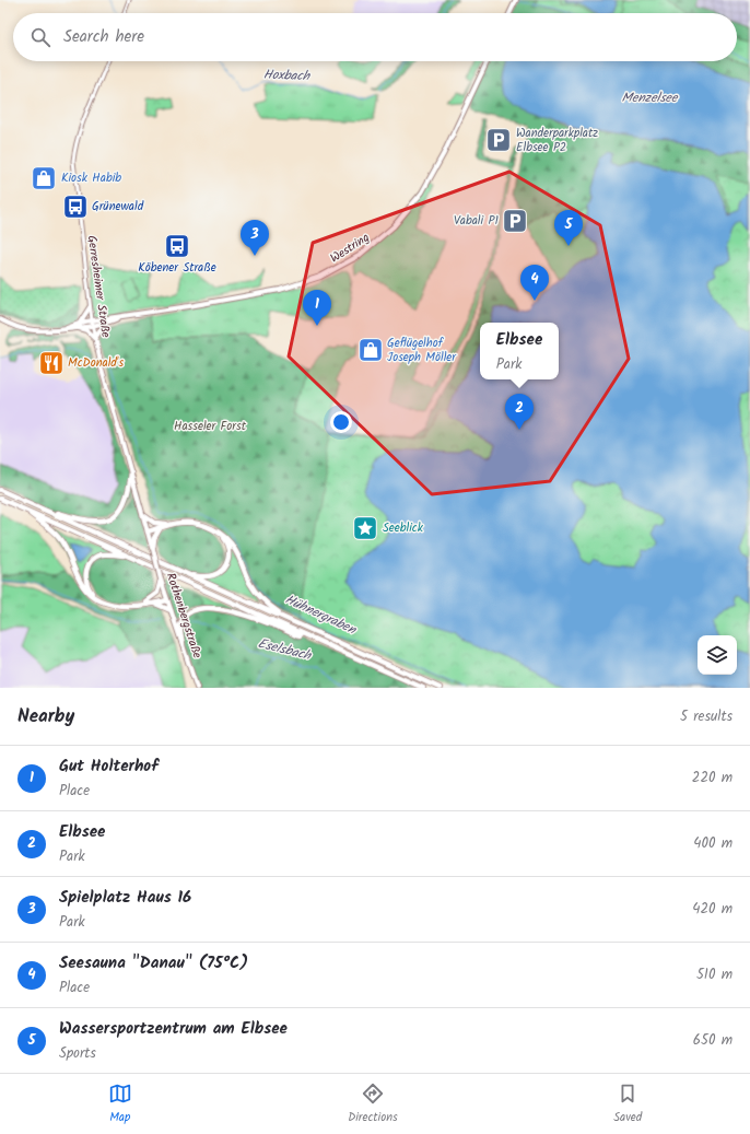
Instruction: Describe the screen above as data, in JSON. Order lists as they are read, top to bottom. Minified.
{"streets":{"main road":["Westring","Gerresheimer Straße","Rothenbergstraße"]},"crossings":[["Westring","Gerresheimer Straße"],["Gerresheimer Straße","Rothenbergstraße"]],"water":["Hoxbach","Menzelsee","Hühnergraben","Eselsbach"],"parks":["Hasseler Forst"],"places":{"parking":["Wanderparkplatz Elbsee P2","Vabali P1"],"shop":["Kiosk Habib","Geflügelhof Joseph Möller"],"bus stop":["Grünewald","Köbener Straße"],"restaurant":["McDonald's"],"place":["Seeblick"]},"page":{"search":"Search here","pins":["5","3","4","1","2"],"popup":["Elbsee","Park"],"heading":["Nearby","5 results"],"list":[{"mark":"1","name":"Gut Holterhof","note":"Place","value":"220 m"},{"mark":"2","name":"Elbsee","note":"Park","value":"400 m"},{"mark":"3","name":"Spielplatz Haus 16","note":"Park","value":"420 m"},{"mark":"4","name":"Seesauna \"Danau\" (75°C)","note":"Place","value":"510 m"},{"mark":"5","name":"Wassersportzentrum am Elbsee","note":"Sports","value":"650 m"}],"nav":["Map","Directions","Saved"]}}
